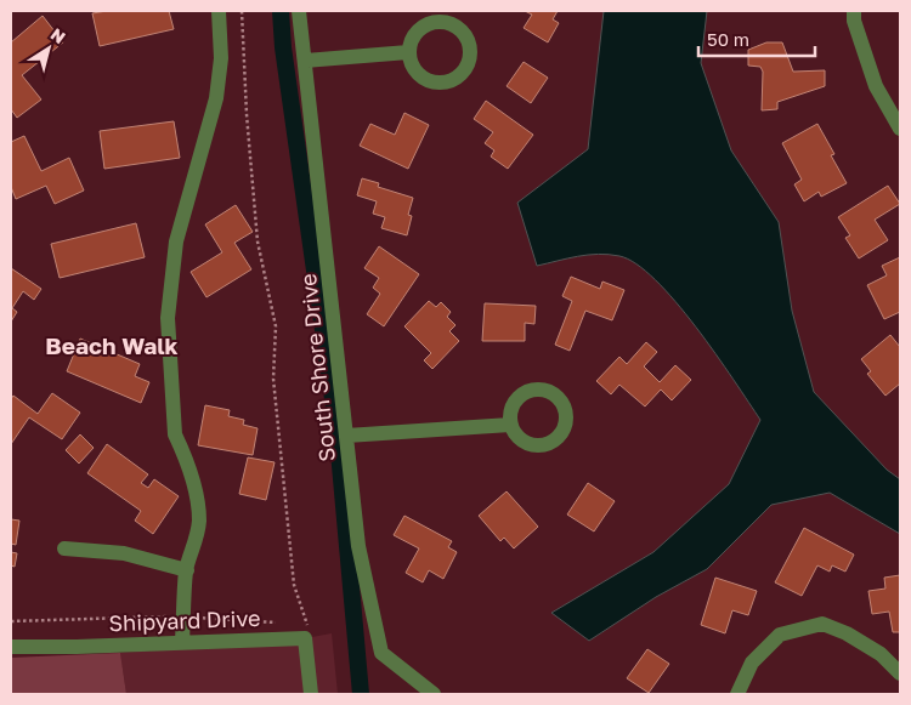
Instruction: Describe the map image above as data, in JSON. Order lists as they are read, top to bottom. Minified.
{"streets":{"street":["South Shore Drive","Shipyard Drive"]},"districts":["Beach Walk"],"scale_bar":"50 m","north":"top right"}
